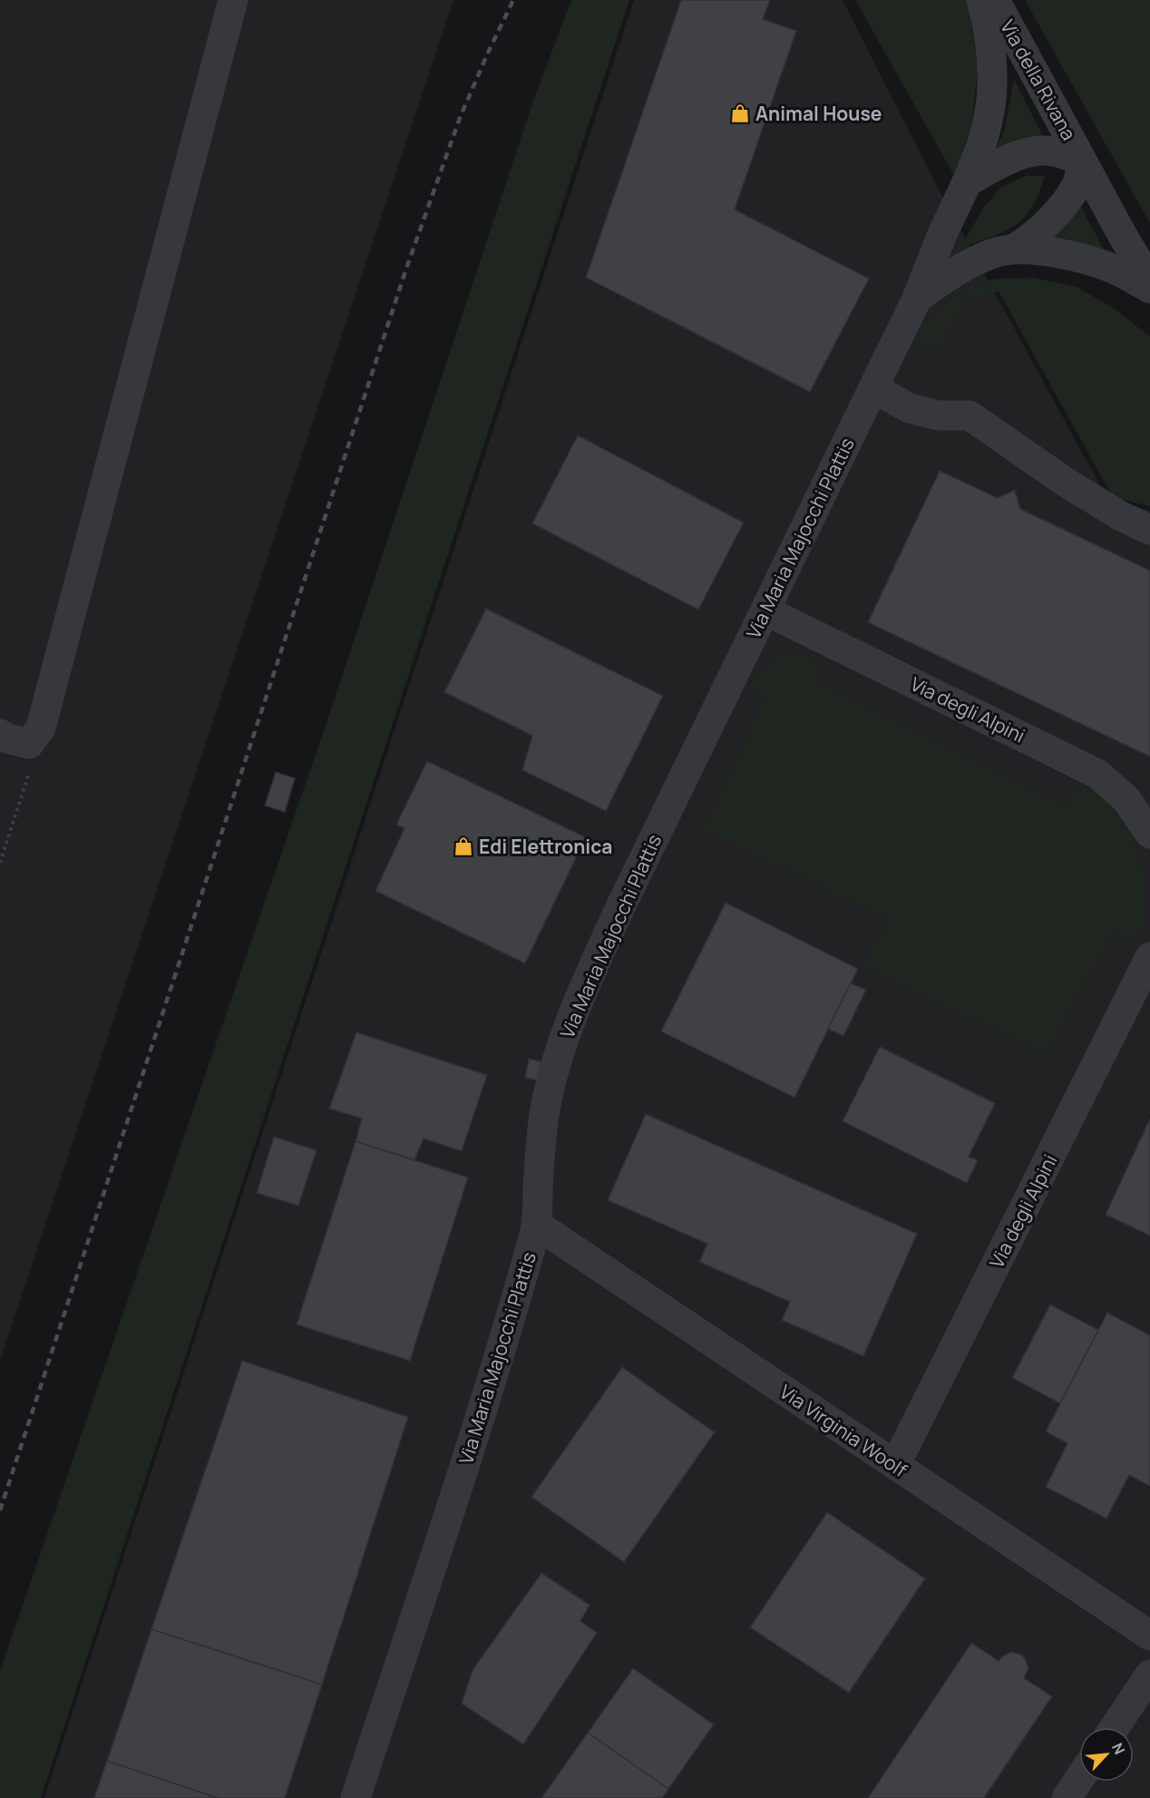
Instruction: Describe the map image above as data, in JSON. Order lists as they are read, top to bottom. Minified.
{"streets":{"street":["Via della Rivana","Via Maria Majocchi Plattis","Via degli Alpini","Via Virginia Woolf"]},"crossings":[["Via della Rivana","Via Maria Majocchi Plattis"],["Via Maria Majocchi Plattis","Via degli Alpini"],["Via Maria Majocchi Plattis","Via Virginia Woolf"],["Via degli Alpini","Via Virginia Woolf"]],"places":{"shop":["Animal House","Edi Elettronica"]},"north":"top right"}
